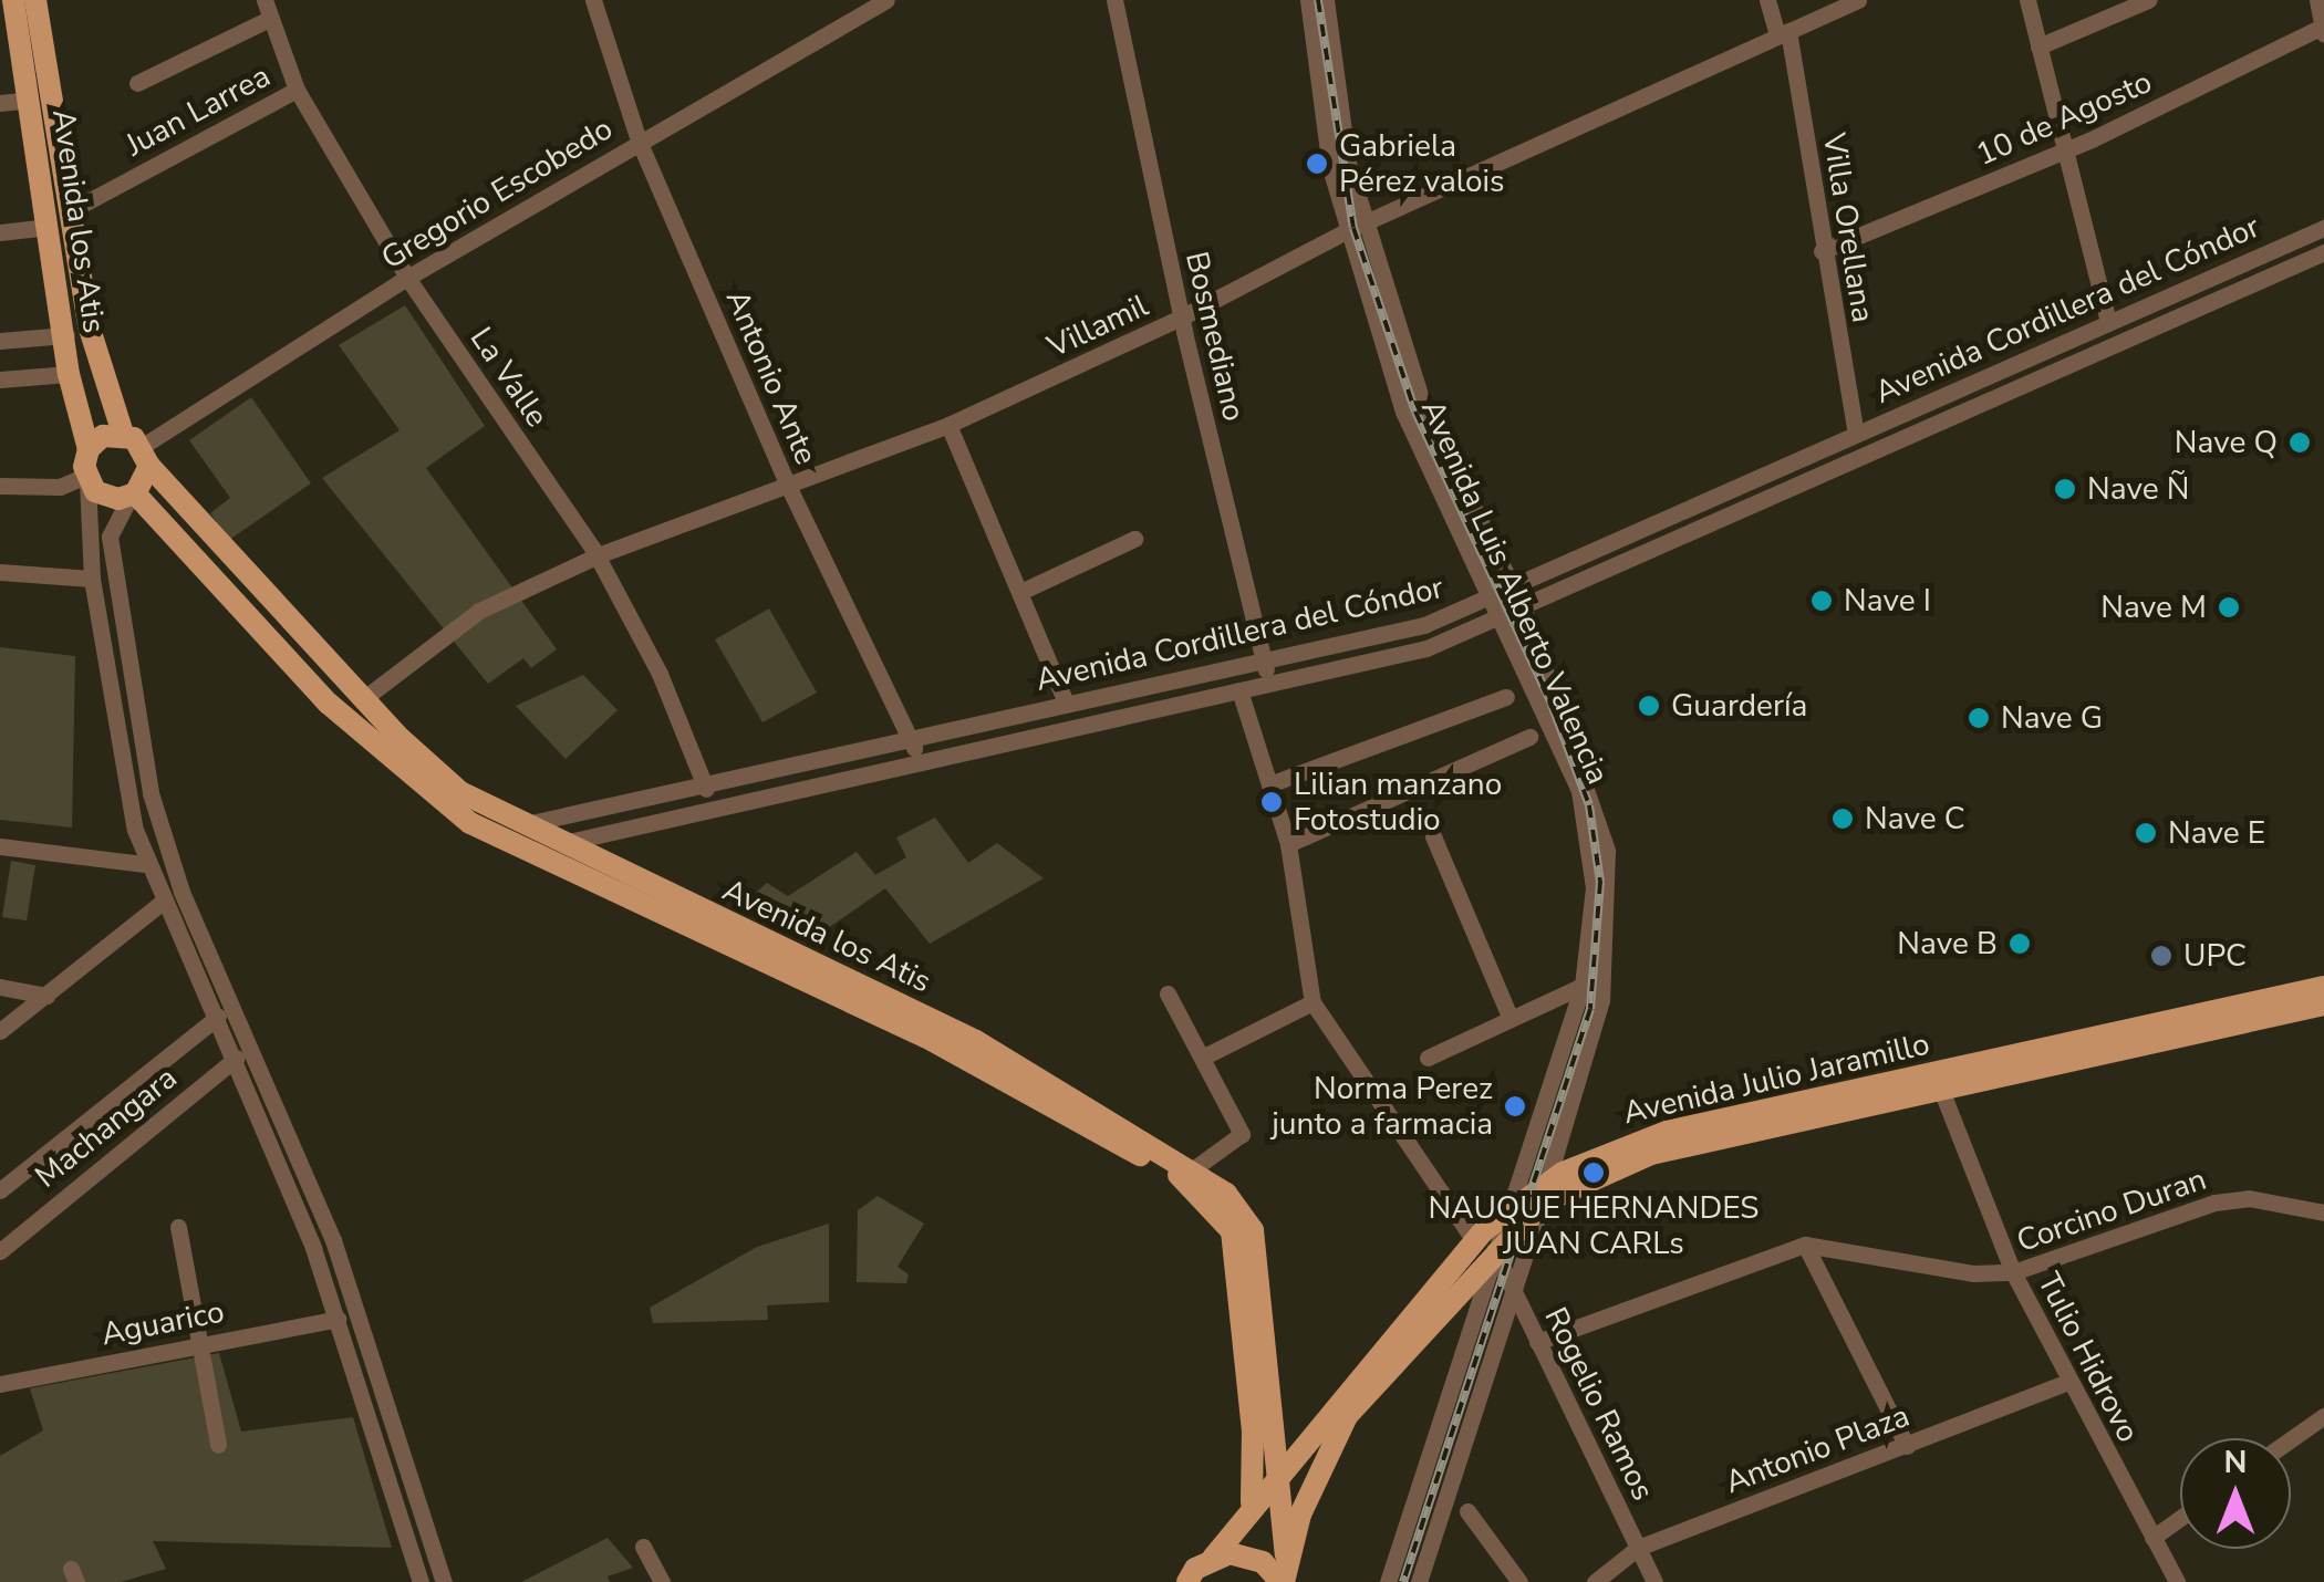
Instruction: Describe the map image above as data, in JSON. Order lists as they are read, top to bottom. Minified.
{"streets":{"main road":["Avenida los Atis","Avenida Julio Jaramillo"],"street":["Juan Larrea","10 de Agosto","Gregorio Escobedo","Villa Orellana","Avenida Cordillera del Cóndor","Villamil","Bosmediano","La Valle","Antonio Ante","Avenida Luis Alberto Valencia","Machangara","Corcino Duran","Aguarico","Tulio Hidrovo","Rogelio Ramos","Antonio Plaza"]},"crossings":[["Juan Larrea","Avenida los Atis"],["Juan Larrea","La Valle"],["10 de Agosto","Villa Orellana"],["Gregorio Escobedo","Avenida los Atis"],["Gregorio Escobedo","La Valle"],["Gregorio Escobedo","Antonio Ante"],["Avenida los Atis","Avenida Cordillera del Cóndor"],["Avenida los Atis","Villamil"],["Avenida los Atis","Avenida Julio Jaramillo"],["Avenida los Atis","Machangara"],["Avenida los Atis","Aguarico"],["Villa Orellana","Avenida Cordillera del Cóndor"],["Villa Orellana","Villamil"],["Avenida Cordillera del Cóndor","Bosmediano"],["Avenida Cordillera del Cóndor","La Valle"],["Avenida Cordillera del Cóndor","Antonio Ante"],["Avenida Cordillera del Cóndor","Avenida Luis Alberto Valencia"],["Villamil","Bosmediano"],["Villamil","La Valle"],["Villamil","Antonio Ante"],["Villamil","Avenida Luis Alberto Valencia"],["Avenida Luis Alberto Valencia","Avenida Julio Jaramillo"],["Avenida Luis Alberto Valencia","Rogelio Ramos"],["Avenida Julio Jaramillo","Tulio Hidrovo"],["Avenida Julio Jaramillo","Rogelio Ramos"],["Corcino Duran","Tulio Hidrovo"],["Tulio Hidrovo","Antonio Plaza"],["Rogelio Ramos","Antonio Plaza"]],"places":["Gabriela Pérez valois","Nave Q","Nave Ñ","Nave I","Nave M","Guardería","Nave G","Lilian manzano Fotostudio","Nave C","Nave E","Nave B","UPC","Norma Perez junto a farmacia","NAUQUE HERNANDES JUAN CARLs"],"north":"top"}
